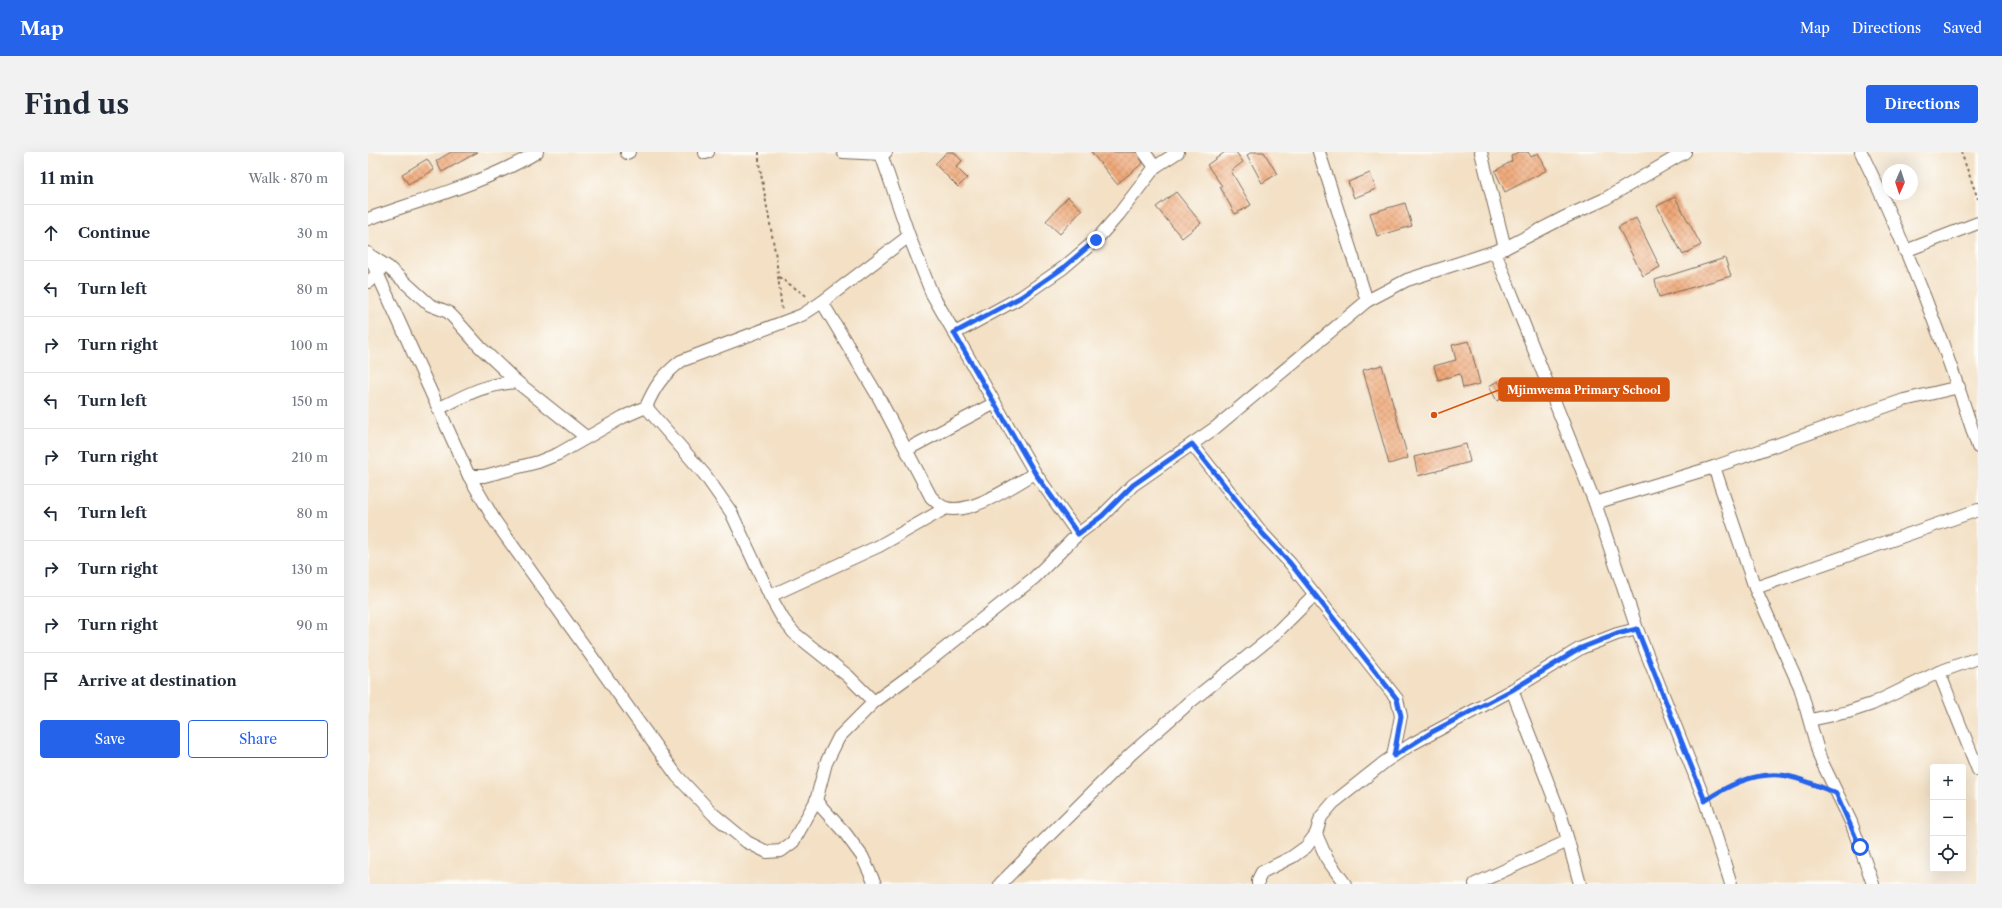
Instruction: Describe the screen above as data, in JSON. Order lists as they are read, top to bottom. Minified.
{"places":["Mjimwema Primary School"],"north":"bottom","page":{"header":"Map","nav":["Map","Directions","Saved"],"buttons":["Directions",["Save","Share"]],"title":"Find us","heading":["11 min","Walk · 870 m"],"list":[["Continue","30 m"],["Turn left","80 m"],["Turn right","100 m"],["Turn left","150 m"],["Turn right","210 m"],["Turn left","80 m"],["Turn right","130 m"],["Turn right","90 m"],"Arrive at destination"],"map_buttons":["+","−"]}}
